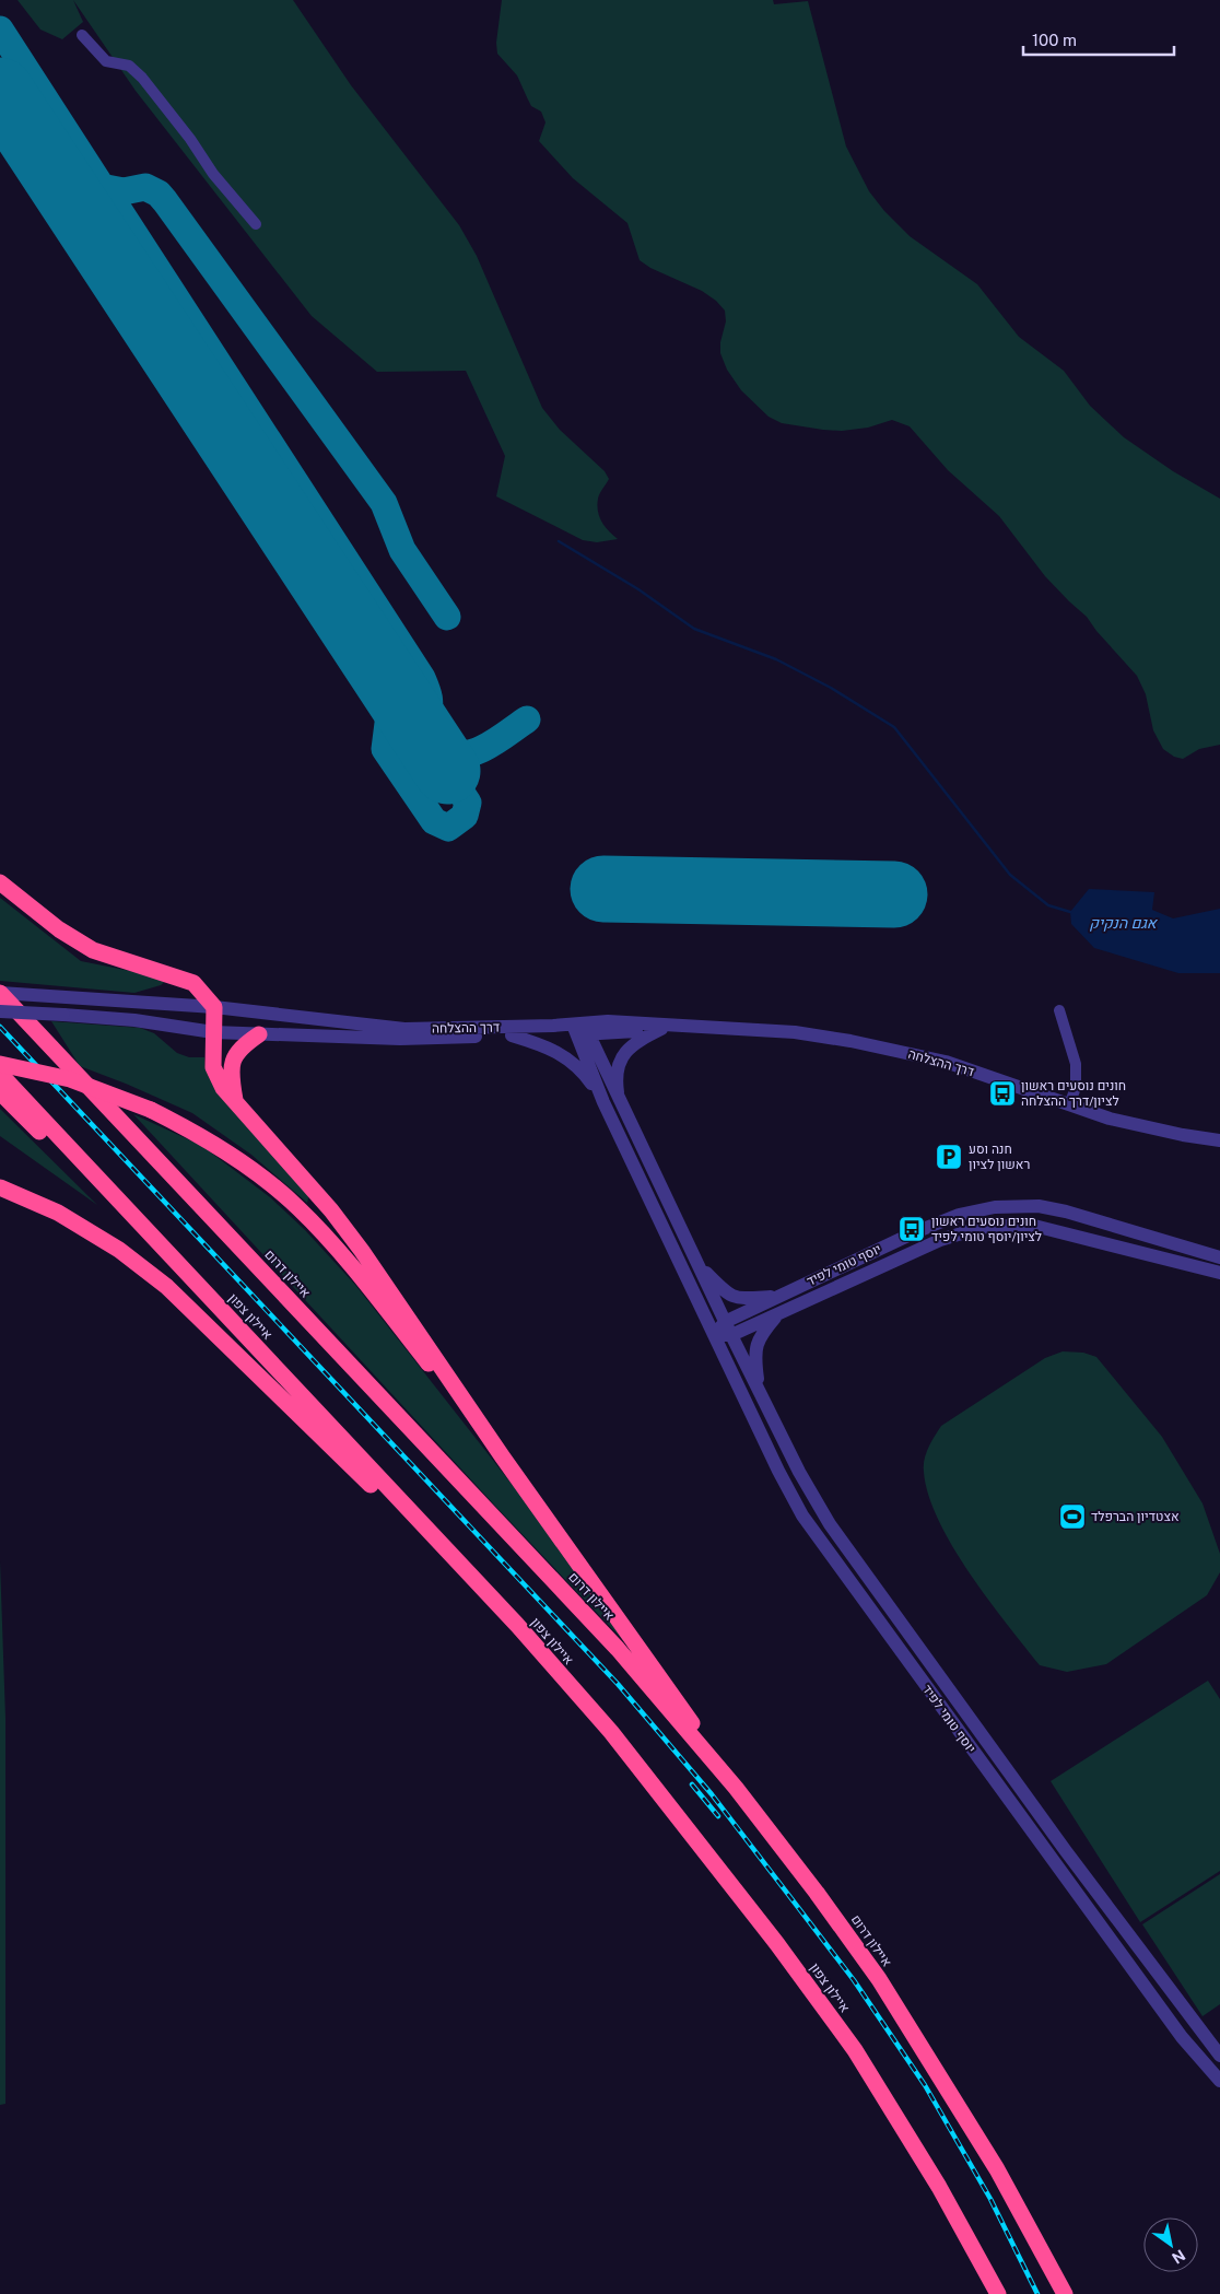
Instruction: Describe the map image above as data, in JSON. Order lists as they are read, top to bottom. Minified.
{"streets":{"highway":["איילון דרום","איילון צפון"],"street":["דרך ההצלחה","יוסף טומי לפיד"]},"crossings":[["דרך ההצלחה","איילון דרום"]],"water":["אגם הנקיק"],"places":{"bus stop":["חונים נוסעים ראשון לציון/דרך ההצלחה","חונים נוסעים ראשון לציון/יוסף טומי לפיד"],"parking":["חנה וסע ראשון לציון"],"sports":["אצטדיון הברפלד"]},"scale_bar":"100 m","north":"bottom right"}
